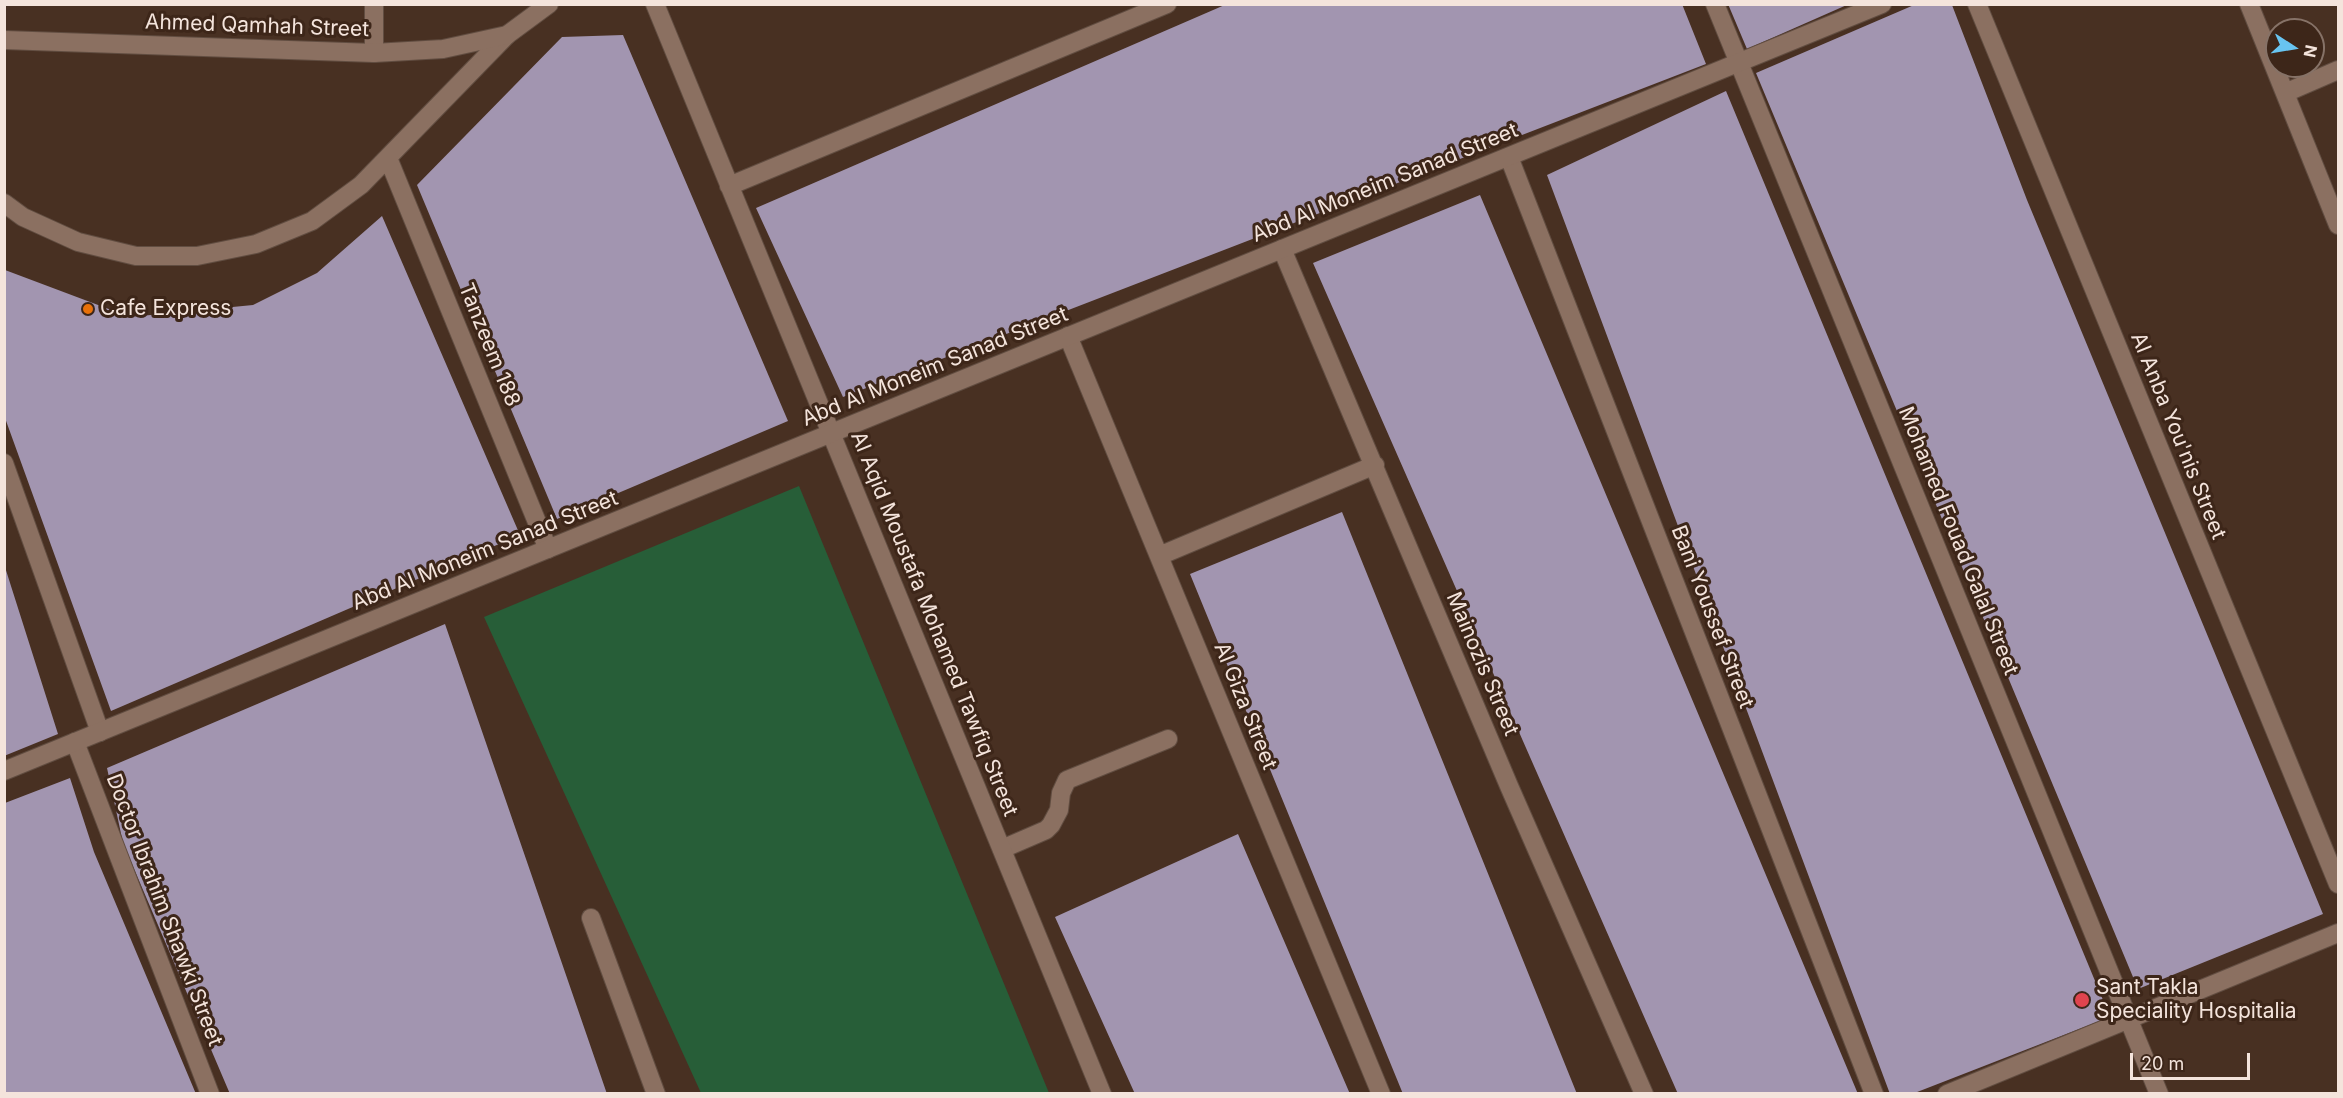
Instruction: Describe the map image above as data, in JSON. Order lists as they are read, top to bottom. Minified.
{"streets":{"street":["Ahmed Qamhah Street","Abd Al Moneim Sanad Street","Tanzeem 188","Al Anba You'nis Street","Mohamed Fouad Galal Street","Bani Youssef Street","Al Aqid Moustafa Mohamed Tawfiq Street","Mainozis Street","Al Giza Street","Doctor Ibrahim Shawki Street"]},"crossings":[["Ahmed Qamhah Street","Tanzeem 188"],["Abd Al Moneim Sanad Street","Tanzeem 188"],["Abd Al Moneim Sanad Street","Mohamed Fouad Galal Street"],["Abd Al Moneim Sanad Street","Bani Youssef Street"],["Abd Al Moneim Sanad Street","Al Aqid Moustafa Mohamed Tawfiq Street"],["Abd Al Moneim Sanad Street","Mainozis Street"],["Abd Al Moneim Sanad Street","Al Giza Street"],["Abd Al Moneim Sanad Street","Doctor Ibrahim Shawki Street"]],"places":["Cafe Express","Sant Takla Speciality Hospitalia"],"scale_bar":"20 m","north":"right"}
